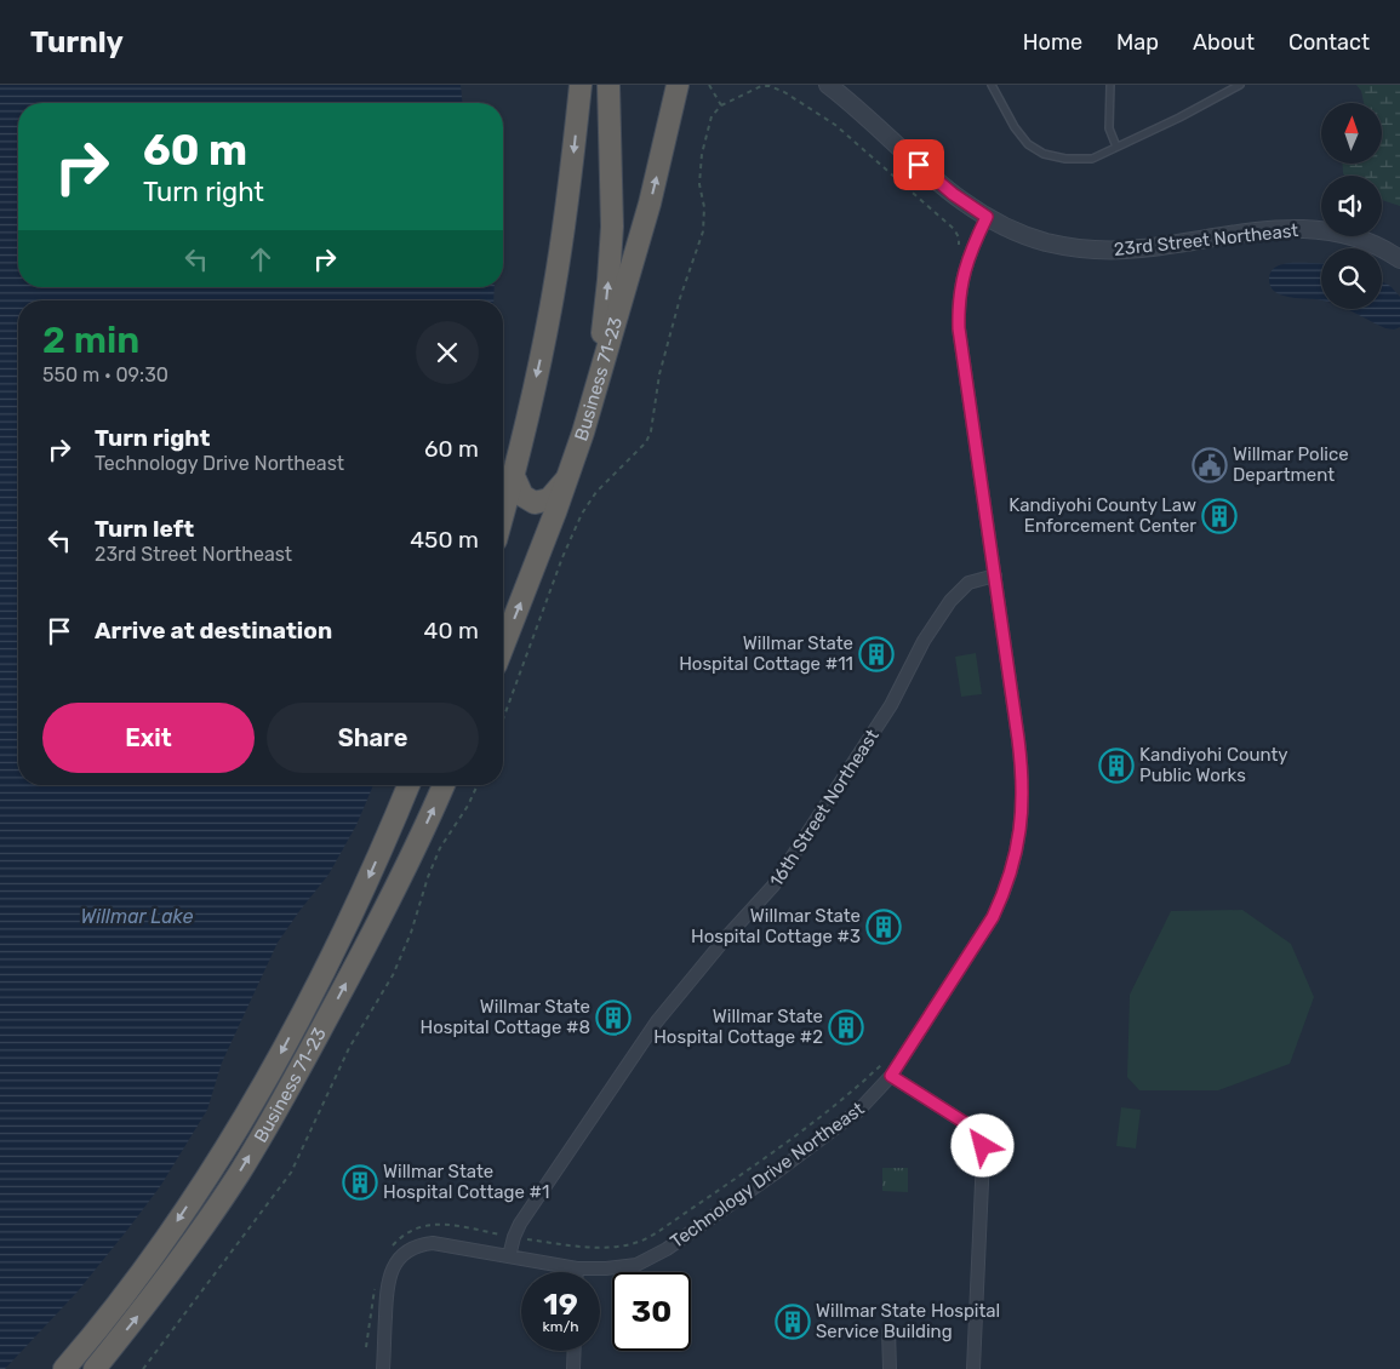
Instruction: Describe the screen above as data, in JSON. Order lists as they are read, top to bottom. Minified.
{"streets":{"highway":["Business 71-23"],"street":["23rd Street Northeast","16th Street Northeast","Technology Drive Northeast"]},"crossings":[["23rd Street Northeast","Technology Drive Northeast"],["16th Street Northeast","Technology Drive Northeast"]],"water":["Willmar Lake"],"places":{"public building":["Willmar Police Department"],"building":["Kandiyohi County Law Enforcement Center","Willmar State Hospital Cottage #11","Kandiyohi County Public Works","Willmar State Hospital Cottage #3","Willmar State Hospital Cottage #8","Willmar State Hospital Cottage #2","Willmar State Hospital Cottage #1","Willmar State Hospital Service Building"]},"north":"top","page":{"header":"Turnly","nav":["Home","Map","About","Contact"],"turn":["60 m","Turn right"],"heading":["2 min","550 m · 09:30"],"list":[{"name":"Turn right","note":"Technology Drive Northeast","value":"60 m"},{"name":"Turn left","note":"23rd Street Northeast","value":"450 m"},{"name":"Arrive at destination","value":"40 m"}],"buttons":["Exit","Share"],"speed":"19 km/h","limit":"30"}}
